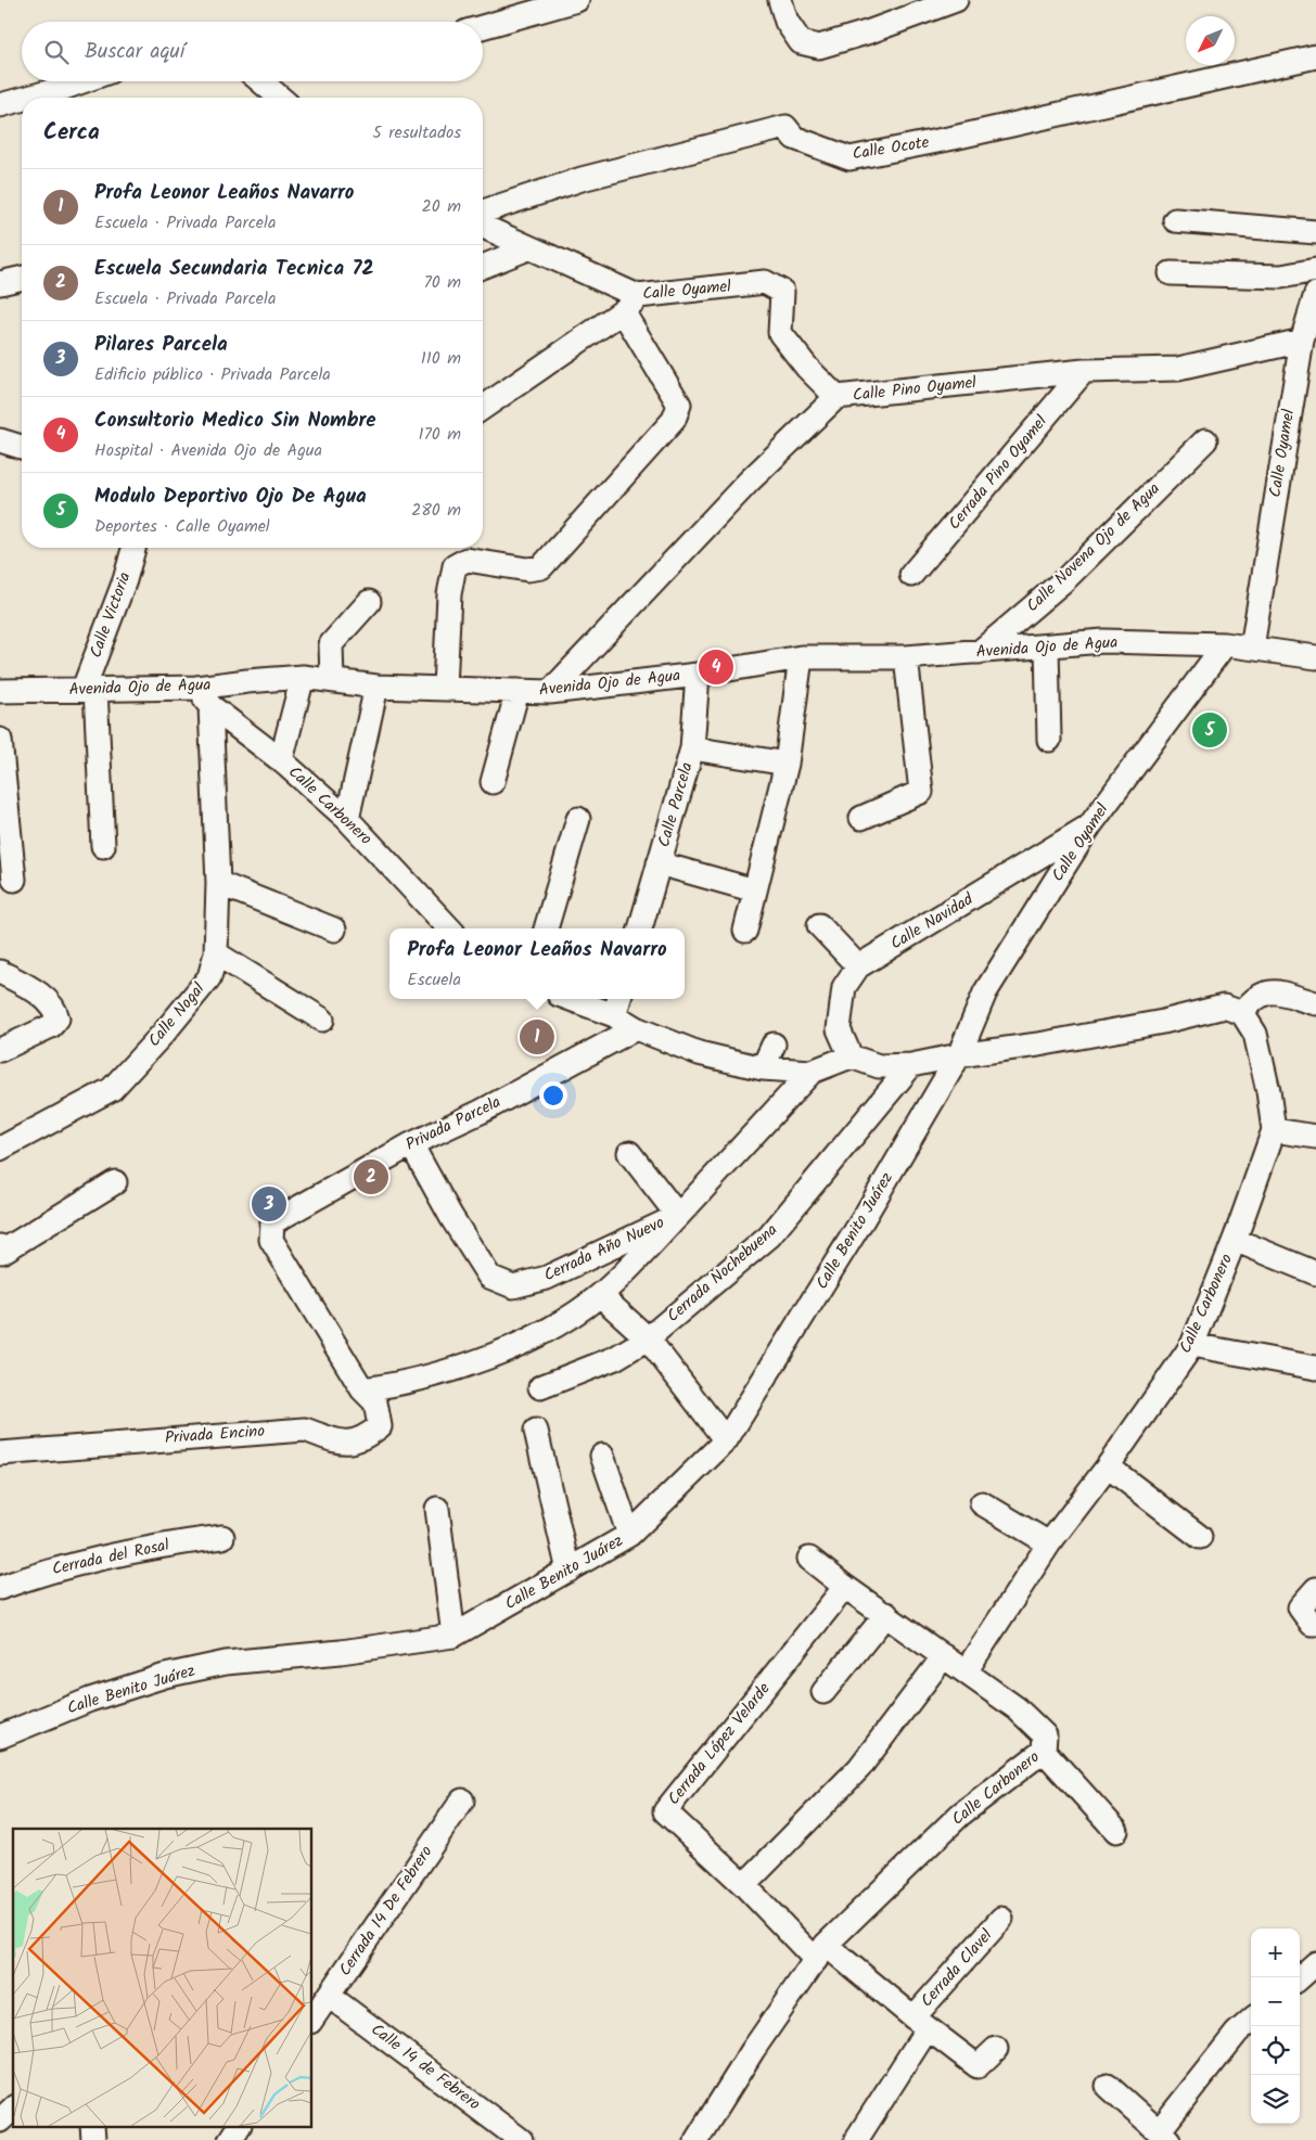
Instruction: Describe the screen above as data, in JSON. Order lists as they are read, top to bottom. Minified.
{"streets":{"street":["Calle Ocote","Calle Oyamel","Calle Pino Oyamel","Cerrada Pino Oyamel","Calle Novena Ojo de Agua","Calle Victoria","Avenida Ojo de Agua","Calle Parcela","Calle Carbonero","Calle Navidad","Calle Nogal","Privada Parcela","Calle Benito Juárez","Cerrada Año Nuevo","Cerrada Nochebuena","Privada Encino","Cerrada del Rosal","Cerrada López Velarde","Cerrada 14 De Febrero","Cerrada Clavel","Calle 14 de Febrero"]},"crossings":[["Calle Oyamel","Calle Pino Oyamel"],["Calle Oyamel","Avenida Ojo de Agua"],["Calle Oyamel","Calle Navidad"],["Calle Oyamel","Calle Benito Juárez"],["Calle Pino Oyamel","Cerrada Pino Oyamel"],["Calle Pino Oyamel","Avenida Ojo de Agua"],["Calle Novena Ojo de Agua","Avenida Ojo de Agua"],["Calle Victoria","Avenida Ojo de Agua"],["Avenida Ojo de Agua","Calle Parcela"],["Avenida Ojo de Agua","Calle Carbonero"],["Avenida Ojo de Agua","Calle Nogal"],["Calle Carbonero","Calle Nogal"],["Calle Carbonero","Cerrada López Velarde"],["Privada Parcela","Cerrada Año Nuevo"],["Privada Parcela","Privada Encino"],["Cerrada López Velarde","Cerrada Clavel"],["Cerrada 14 De Febrero","Calle 14 de Febrero"]],"north":"bottom left","page":{"search":"Buscar aquí","heading":["Cerca","5 resultados"],"list":[{"mark":"1","name":"Profa Leonor Leaños Navarro","note":"Escuela · Privada Parcela","value":"20 m"},{"mark":"2","name":"Escuela Secundaria Tecnica 72","note":"Escuela · Privada Parcela","value":"70 m"},{"mark":"3","name":"Pilares Parcela","note":"Edificio público · Privada Parcela","value":"110 m"},{"mark":"4","name":"Consultorio Medico Sin Nombre","note":"Hospital · Avenida Ojo de Agua","value":"170 m"},{"mark":"5","name":"Modulo Deportivo Ojo De Agua","note":"Deportes · Calle Oyamel","value":"280 m"}],"pins":["4","5","1","2","3"],"popup":["Profa Leonor Leaños Navarro","Escuela"],"map_buttons":["+","−"]}}
